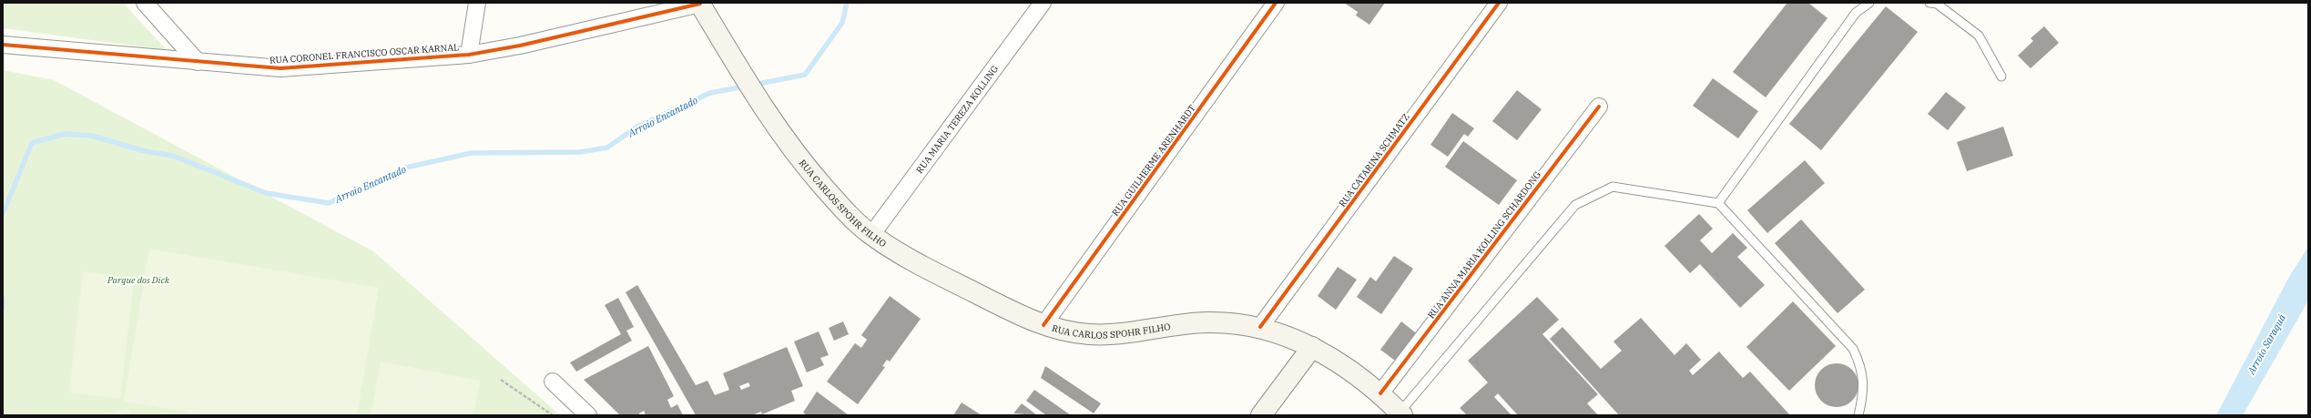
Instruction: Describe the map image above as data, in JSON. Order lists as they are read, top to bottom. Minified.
{"streets":{"main road":["RUA CARLOS SPOHR FILHO"],"street":["RUA CORONEL FRANCISCO OSCAR KARNAL","RUA MARIA TEREZA KOLLING","RUA GUILHERME ARENHARDT","RUA CATARINA SCHMATZ","RUA ANNA MARIA KOLLING SCHARDONG"]},"crossings":[["RUA CORONEL FRANCISCO OSCAR KARNAL","RUA CARLOS SPOHR FILHO"],["RUA MARIA TEREZA KOLLING","RUA CARLOS SPOHR FILHO"],["RUA GUILHERME ARENHARDT","RUA CARLOS SPOHR FILHO"],["RUA CATARINA SCHMATZ","RUA CARLOS SPOHR FILHO"],["RUA CARLOS SPOHR FILHO","RUA ANNA MARIA KOLLING SCHARDONG"]],"water":["Arroio Encantado","Arroio Saraquá"],"parks":["Parque dos Dick"]}
